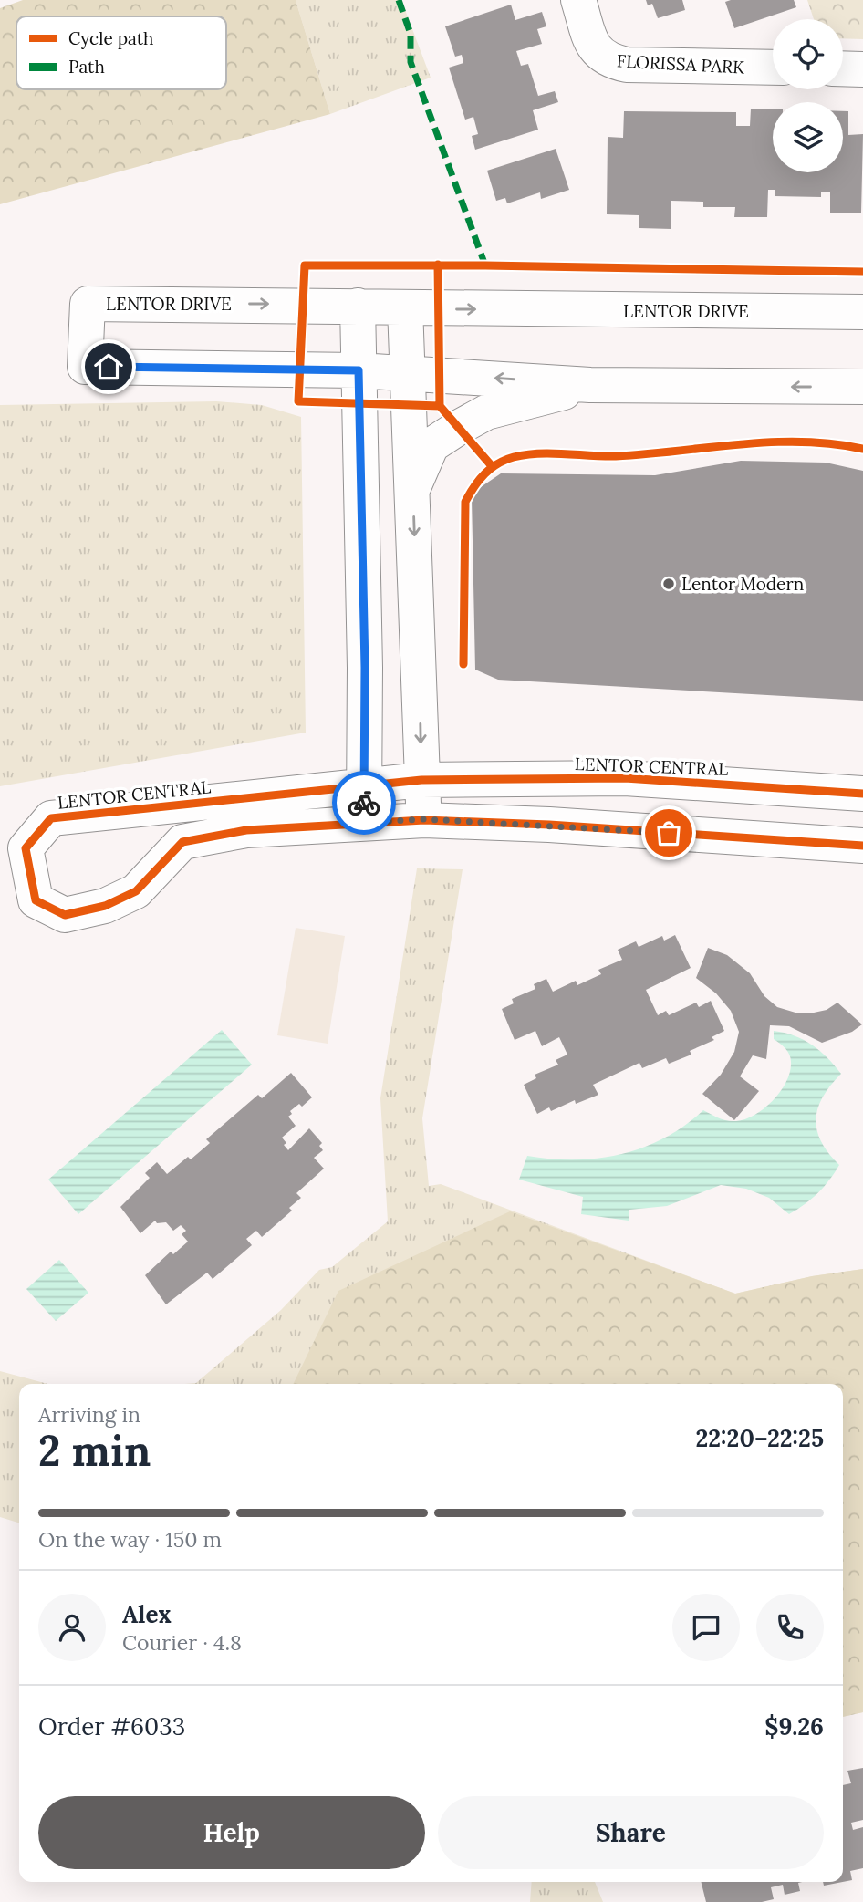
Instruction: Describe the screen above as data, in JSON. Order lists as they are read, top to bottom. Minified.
{"streets":{"street":["FLORISSA PARK","LENTOR DRIVE","LENTOR CENTRAL"]},"places":["Lentor Modern"],"legend":["Cycle path","Path"],"page":{"heading":["2 min","Arriving in","22:20–22:25"],"panel":["Alex","Courier · 4.8","Order #6033","$9.26"],"bar":"On the way · 150 m","buttons":["Help","Share"]}}
